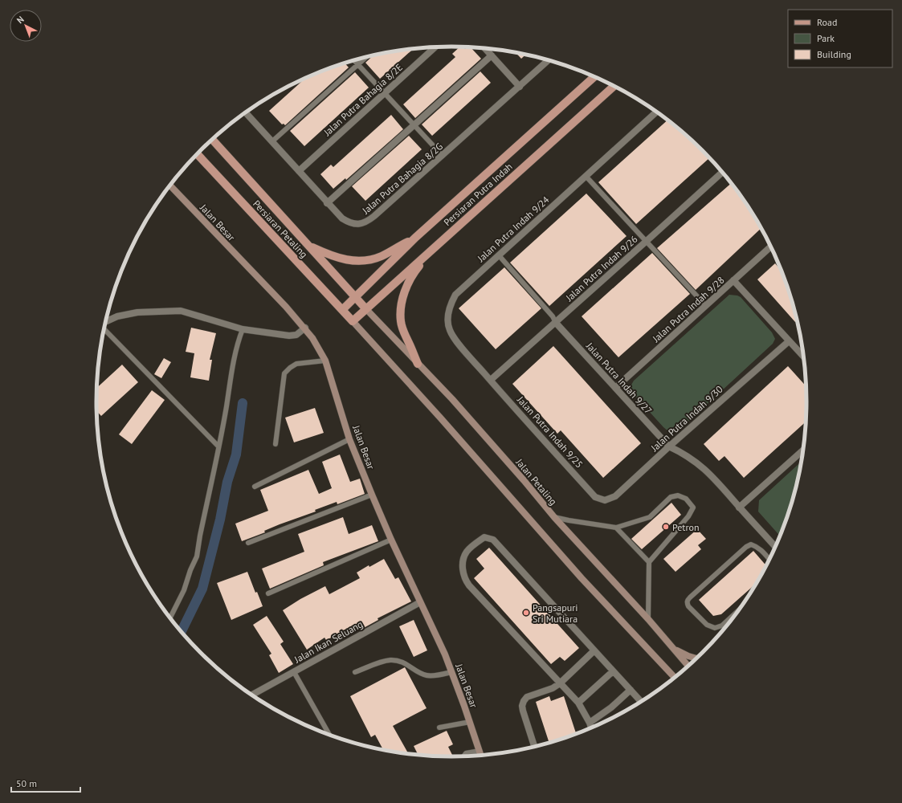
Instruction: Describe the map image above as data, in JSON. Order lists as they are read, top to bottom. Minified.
{"streets":{"main road":["Persiaran Putra Indah","Jalan Besar","Persiaran Petaling","Jalan Petaling"],"street":["Jalan Putra Bahagia 8/2E","Jalan Putra Bahagia 8/2G","Jalan Putra Indah 9/24","Jalan Putra Indah 9/26","Jalan Putra Indah 9/28","Jalan Putra Indah 9/27","Jalan Putra Indah 9/30","Jalan Putra Indah 9/25","Jalan Ikan Seluang"]},"crossings":[["Jalan Putra Bahagia 8/2E","Jalan Putra Bahagia 8/2G"],["Persiaran Putra Indah","Persiaran Petaling"],["Persiaran Putra Indah","Jalan Petaling"],["Jalan Besar","Jalan Ikan Seluang"],["Persiaran Petaling","Jalan Petaling"],["Jalan Putra Indah 9/24","Jalan Putra Indah 9/26"],["Jalan Putra Indah 9/24","Jalan Putra Indah 9/25"],["Jalan Putra Indah 9/26","Jalan Putra Indah 9/27"],["Jalan Putra Indah 9/26","Jalan Putra Indah 9/25"],["Jalan Putra Indah 9/28","Jalan Putra Indah 9/27"],["Jalan Putra Indah 9/27","Jalan Putra Indah 9/30"],["Jalan Putra Indah 9/30","Jalan Putra Indah 9/25"]],"places":["Petron","Pangsapuri Sri Mutiara"],"legend":["Road","Park","Building"],"scale_bar":"50 m","north":"top left"}
